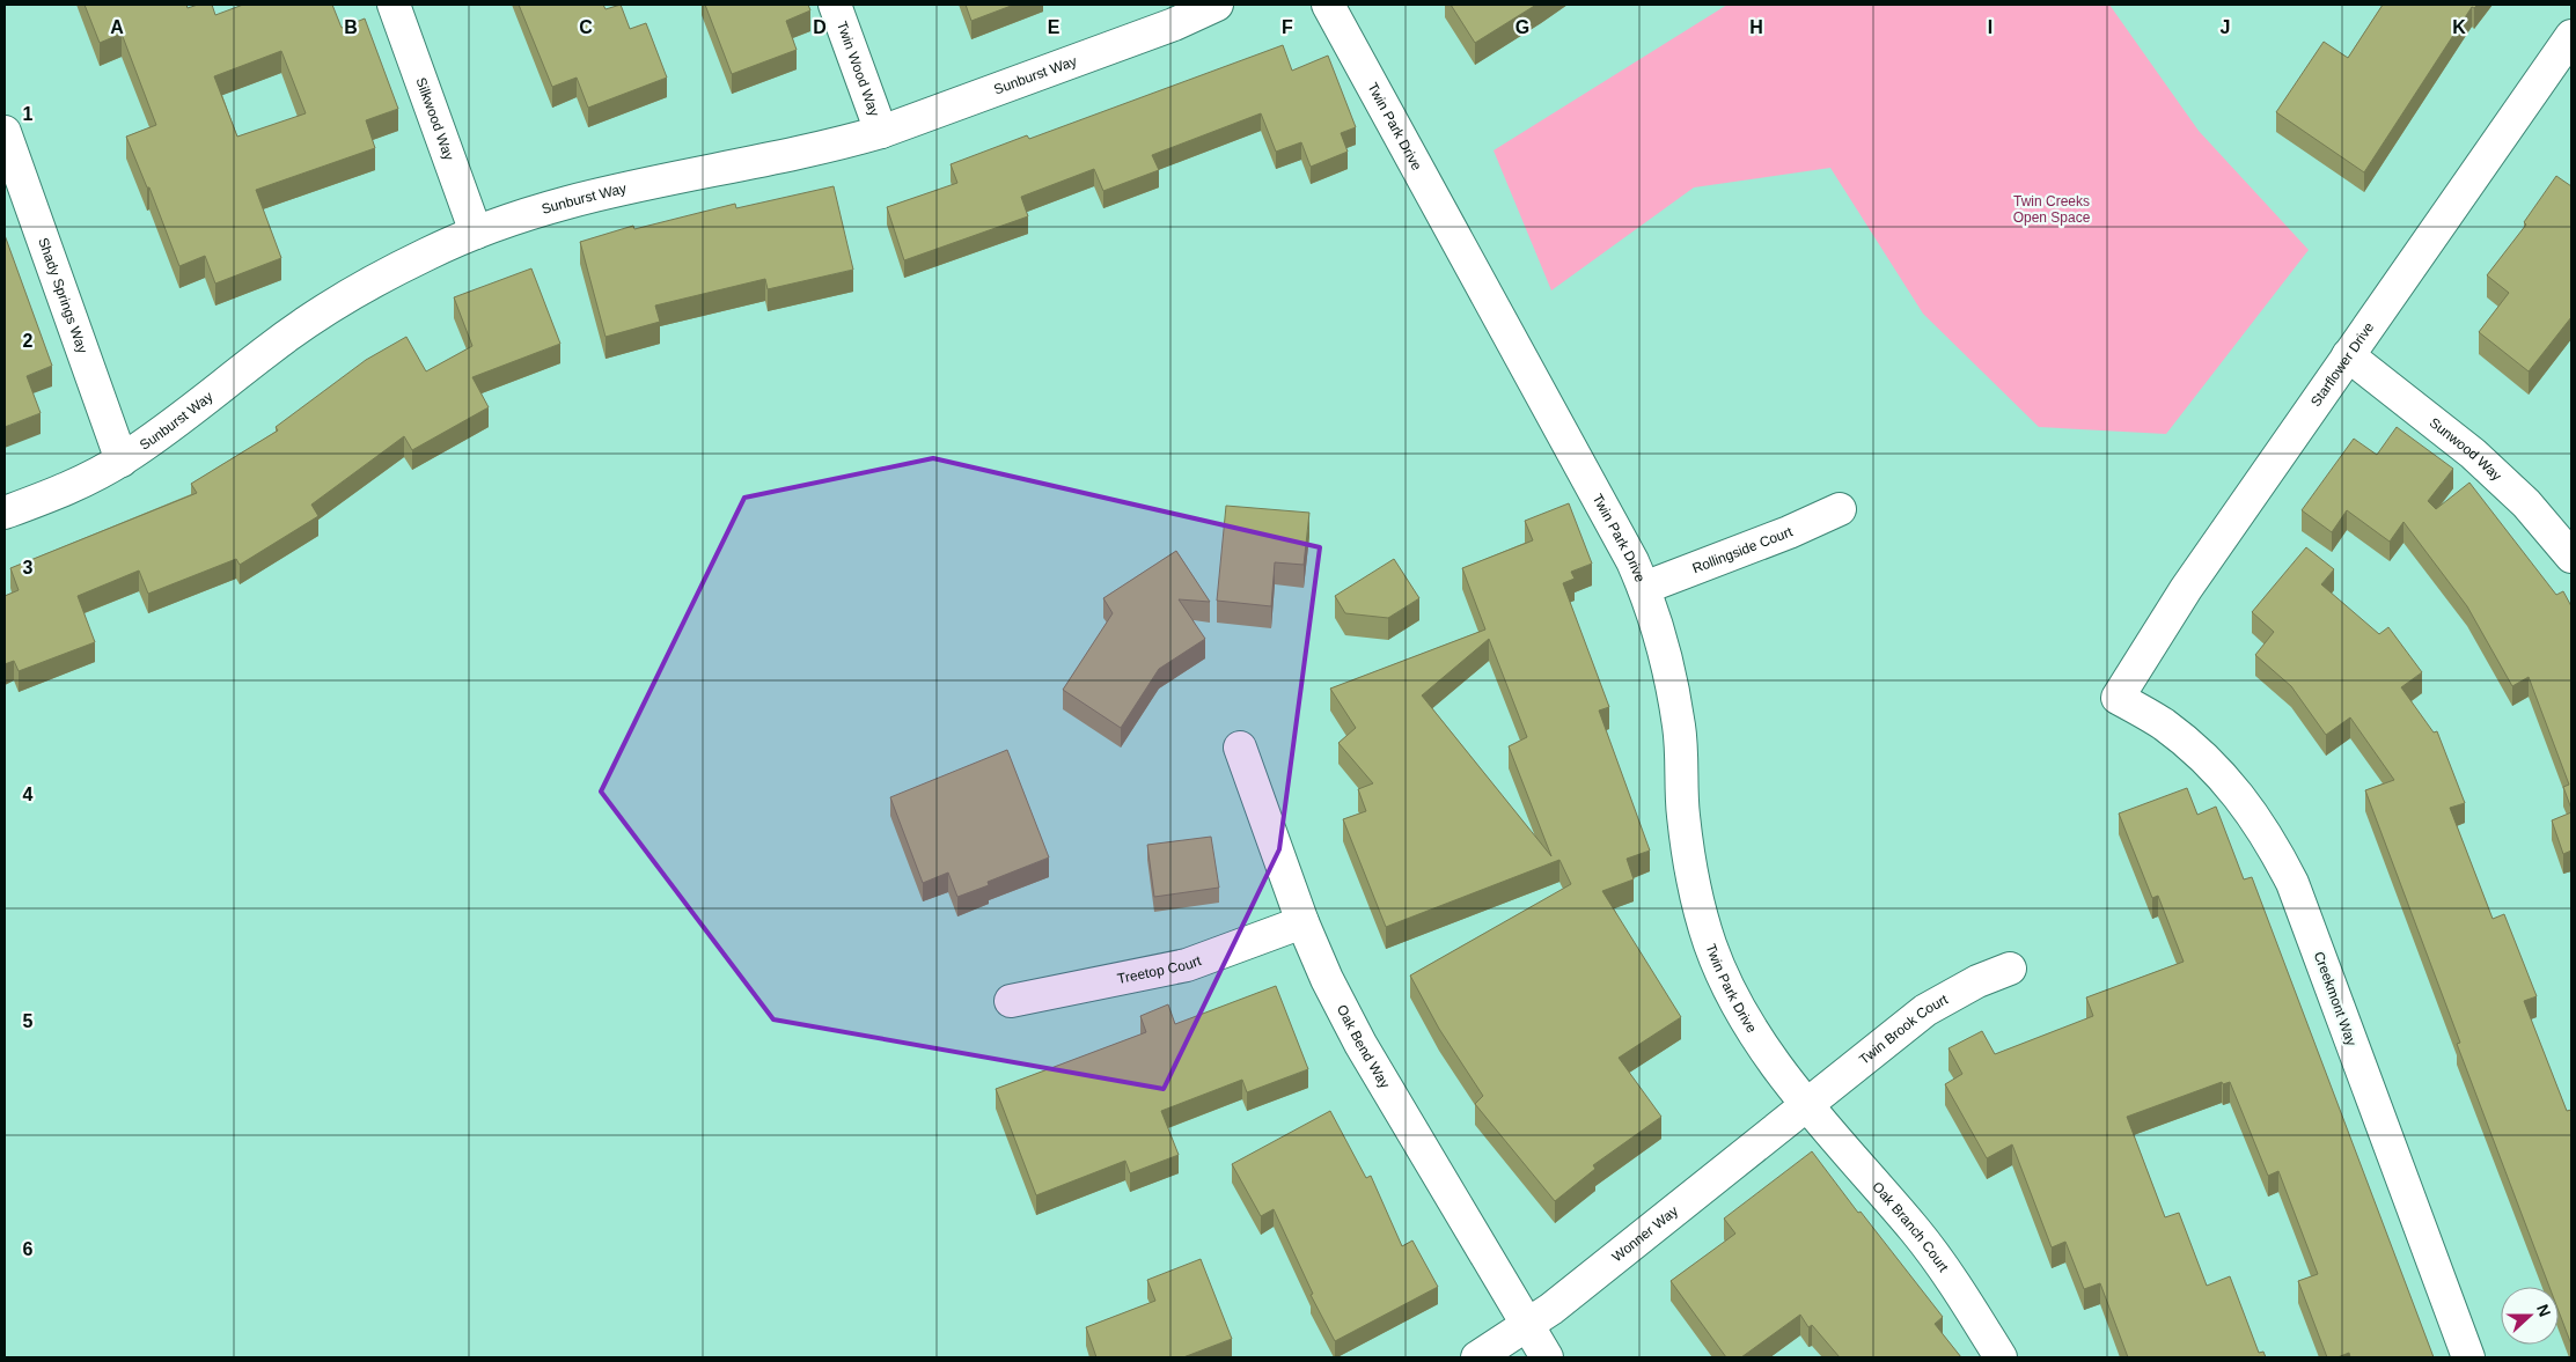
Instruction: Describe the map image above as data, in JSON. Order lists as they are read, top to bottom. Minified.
{"streets":{"street":["Twin Wood Way","Sunburst Way","Silkwood Way","Twin Park Drive","Shady Springs Way","Starflower Drive","Sunwood Way","Rollingside Court","Treetop Court","Creekmont Way","Twin Brook Court","Oak Bend Way","Oak Branch Court","Wonner Way"]},"crossings":[["Twin Wood Way","Sunburst Way"],["Sunburst Way","Silkwood Way"],["Sunburst Way","Shady Springs Way"],["Twin Park Drive","Rollingside Court"],["Twin Park Drive","Twin Brook Court"],["Twin Park Drive","Oak Branch Court"],["Twin Park Drive","Wonner Way"],["Starflower Drive","Sunwood Way"],["Starflower Drive","Creekmont Way"],["Treetop Court","Oak Bend Way"],["Twin Brook Court","Oak Branch Court"],["Twin Brook Court","Wonner Way"],["Oak Bend Way","Wonner Way"],["Oak Branch Court","Wonner Way"]],"parks":["Twin Creeks Open Space"],"north":"right","grid":{"columns":["A","B","C","D","E","F","G","H","I","J","K"],"rows":["1","2","3","4","5","6"]}}
